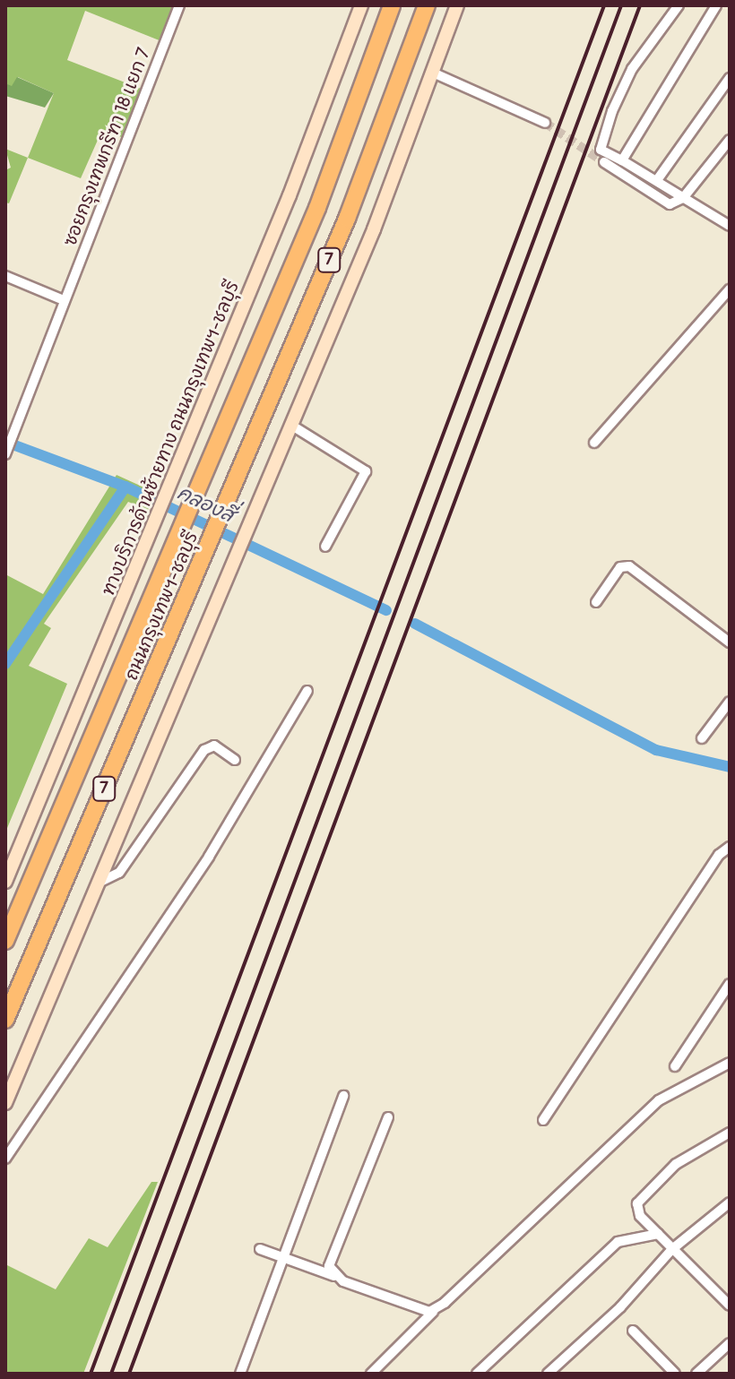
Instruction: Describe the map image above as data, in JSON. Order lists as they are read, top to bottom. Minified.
{"streets":{"highway":["7","ถนนกรุงเทพฯ-ชลบุรี"],"main road":["ทางบริการด้านซ้ายทาง ถนนกรุงเทพฯ-ชลบุรี"],"street":["ซอยกรุงเทพกรีฑา 18 แยก 7"]},"water":["คลองสี่"]}
